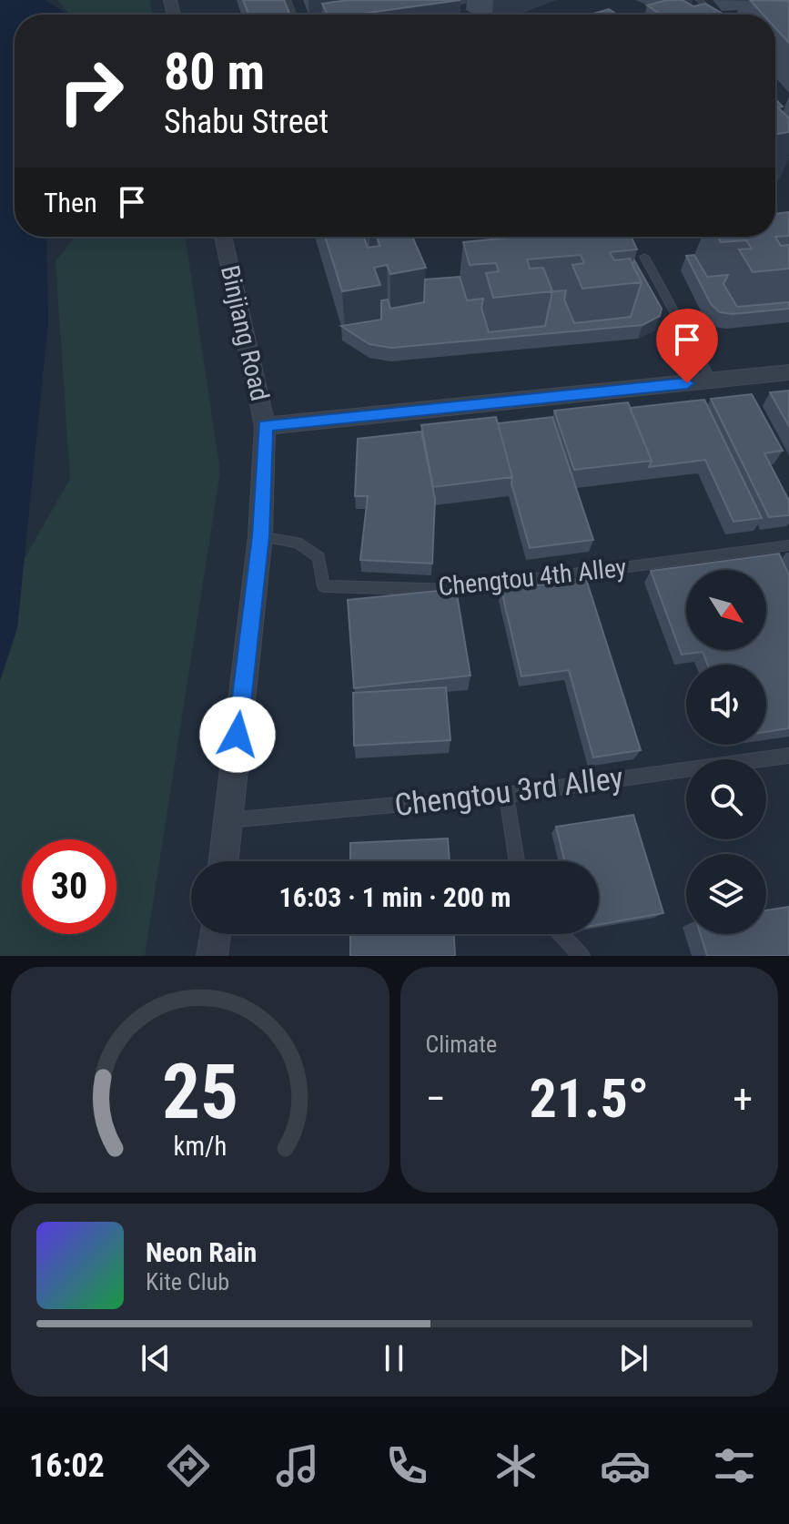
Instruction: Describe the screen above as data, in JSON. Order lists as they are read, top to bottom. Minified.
{"streets":{"street":["Binjiang Road"],"lane":["Chengtou 4th Alley","Chengtou 3rd Alley"]},"crossings":[["Binjiang Road","Chengtou 4th Alley"],["Binjiang Road","Chengtou 3rd Alley"]],"north":"bottom right","page":{"turn":["80 m","Shabu Street"],"then":"Then","limit":"30","trip":"16:03 · 1 min · 200 m","tile":"Climate","heat":["−","21.5°","+"],"song":["Neon Rain","Kite Club"],"tabs":"16:02","gauge":["25","km/h"]}}
